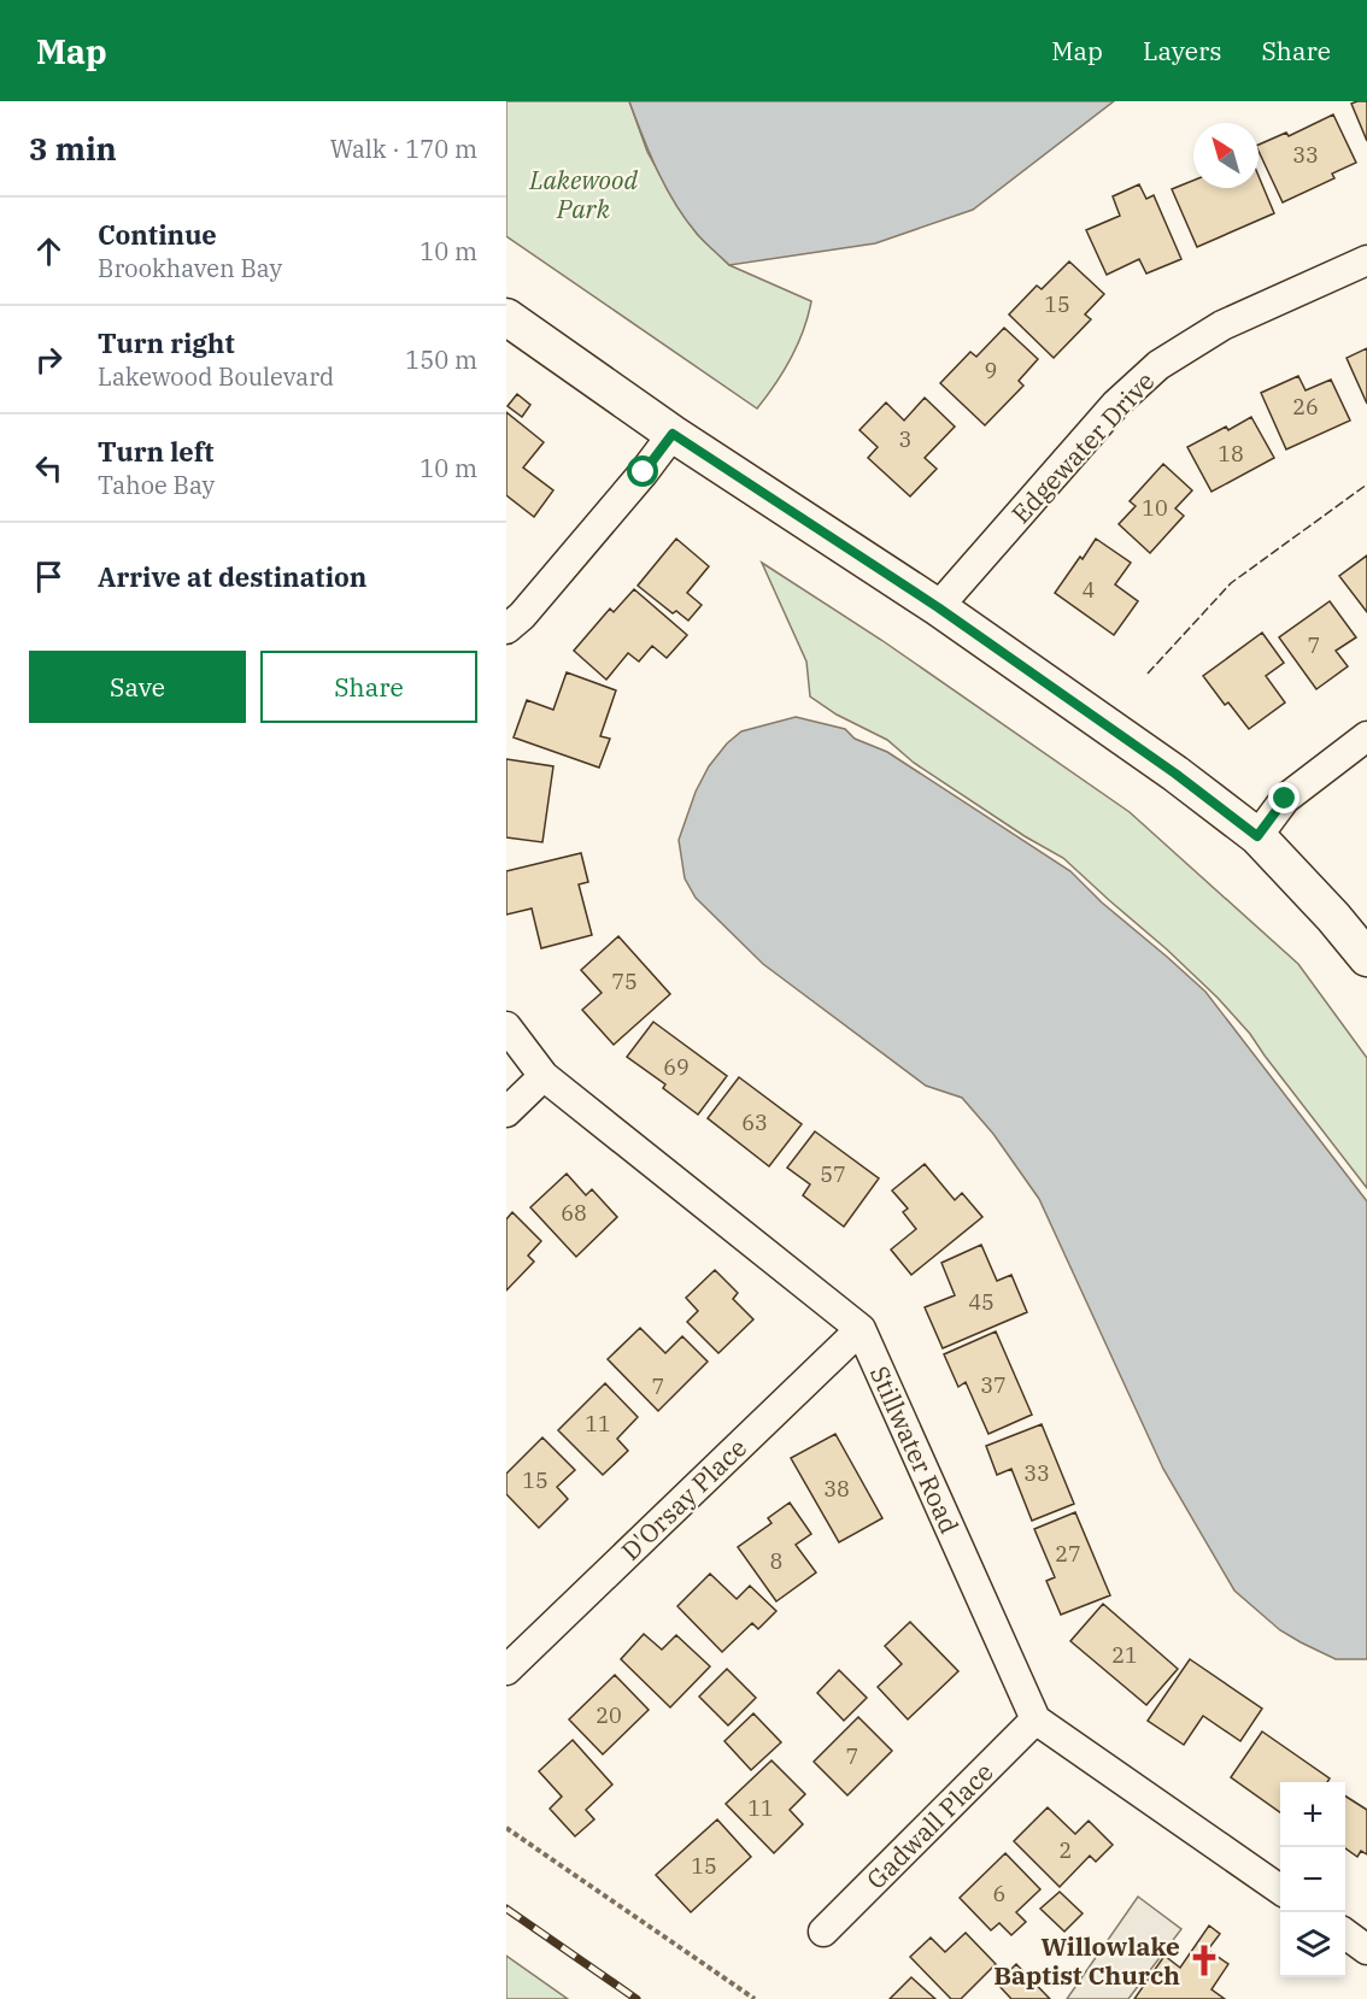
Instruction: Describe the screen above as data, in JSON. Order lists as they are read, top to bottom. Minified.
{"streets":{"street":["Edgewater Drive","Stillwater Road","D'Orsay Place","Gadwall Place"]},"crossings":[["Stillwater Road","D'Orsay Place"],["Stillwater Road","Gadwall Place"]],"parks":["Lakewood Park"],"places":{"church":["Willowlake Baptist Church"]},"house_numbers":["33","15","9","26","3","18","10","4","7","75","69","63","57","68","45","37","7","11","33","15","38","27","8","21","20","7","11","2","15","6"],"north":"top left","page":{"header":"Map","nav":["Map","Layers","Share"],"heading":["3 min","Walk · 170 m"],"list":[["Continue","Brookhaven Bay","10 m"],["Turn right","Lakewood Boulevard","150 m"],["Turn left","Tahoe Bay","10 m"],"Arrive at destination"],"buttons":["Save","Share"],"map_buttons":["+","−"]}}
